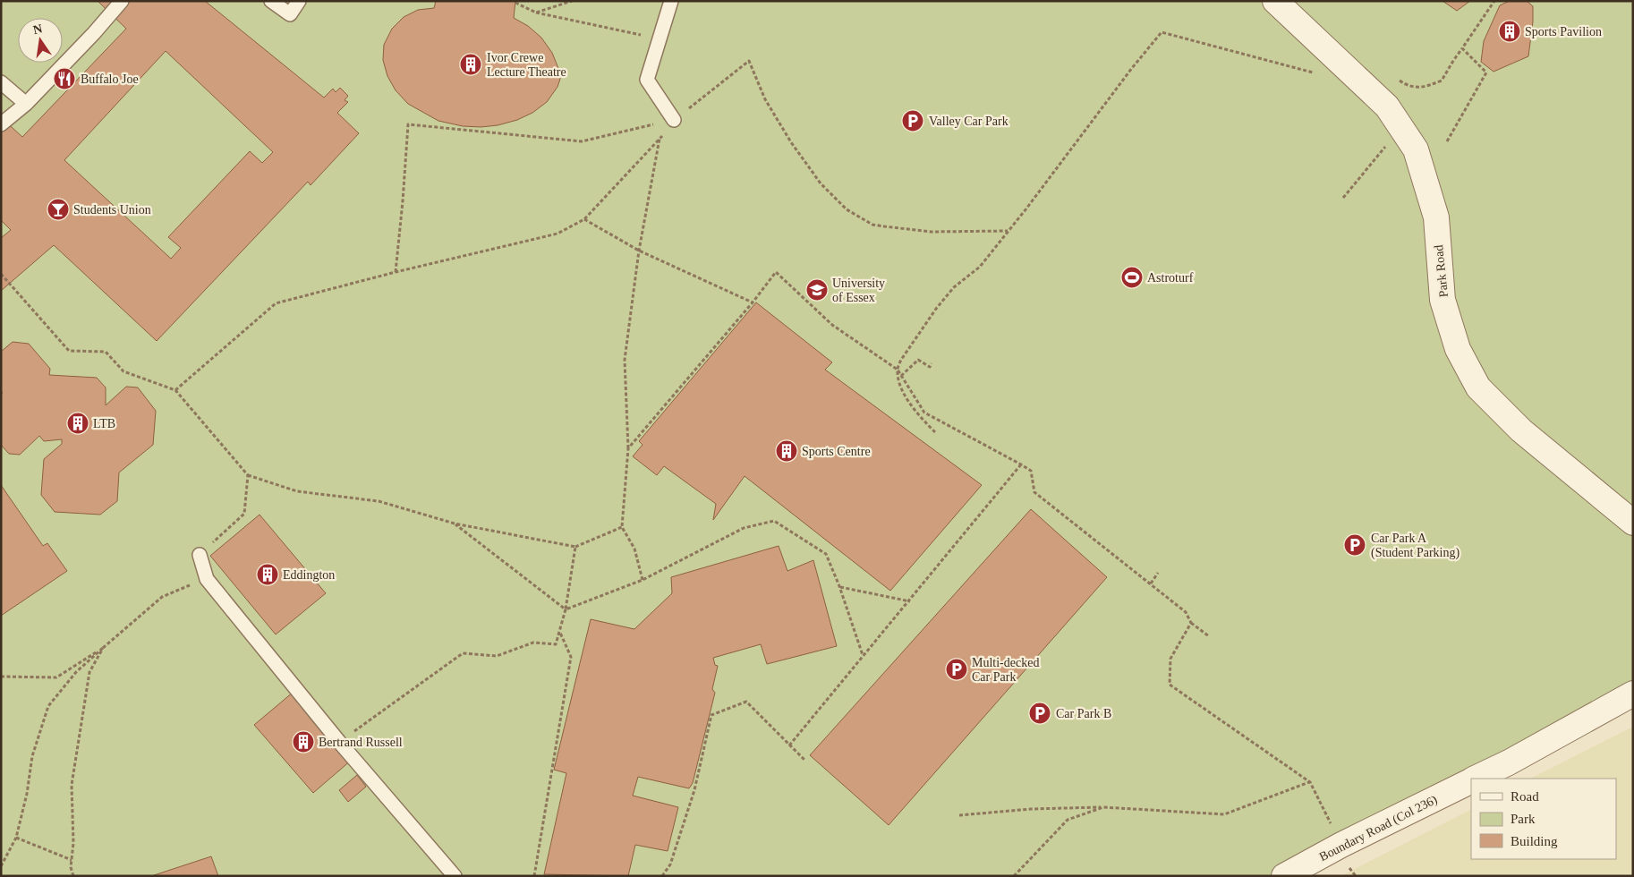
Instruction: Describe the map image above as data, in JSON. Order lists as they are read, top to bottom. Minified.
{"streets":{"street":["Park Road","Boundary Road (Col 236)"]},"places":{"building":["Sports Pavilion","Ivor Crewe Lecture Theatre","LTB","Sports Centre","Eddington","Bertrand Russell"],"restaurant":["Buffalo Joe"],"parking":["Valley Car Park","Car Park A (Student Parking)","Multi-decked Car Park","Car Park B"],"bar":["Students Union"],"sports":["Astroturf"],"school or university":["University of Essex"]},"legend":["Road","Park","Building"],"north":"top"}
